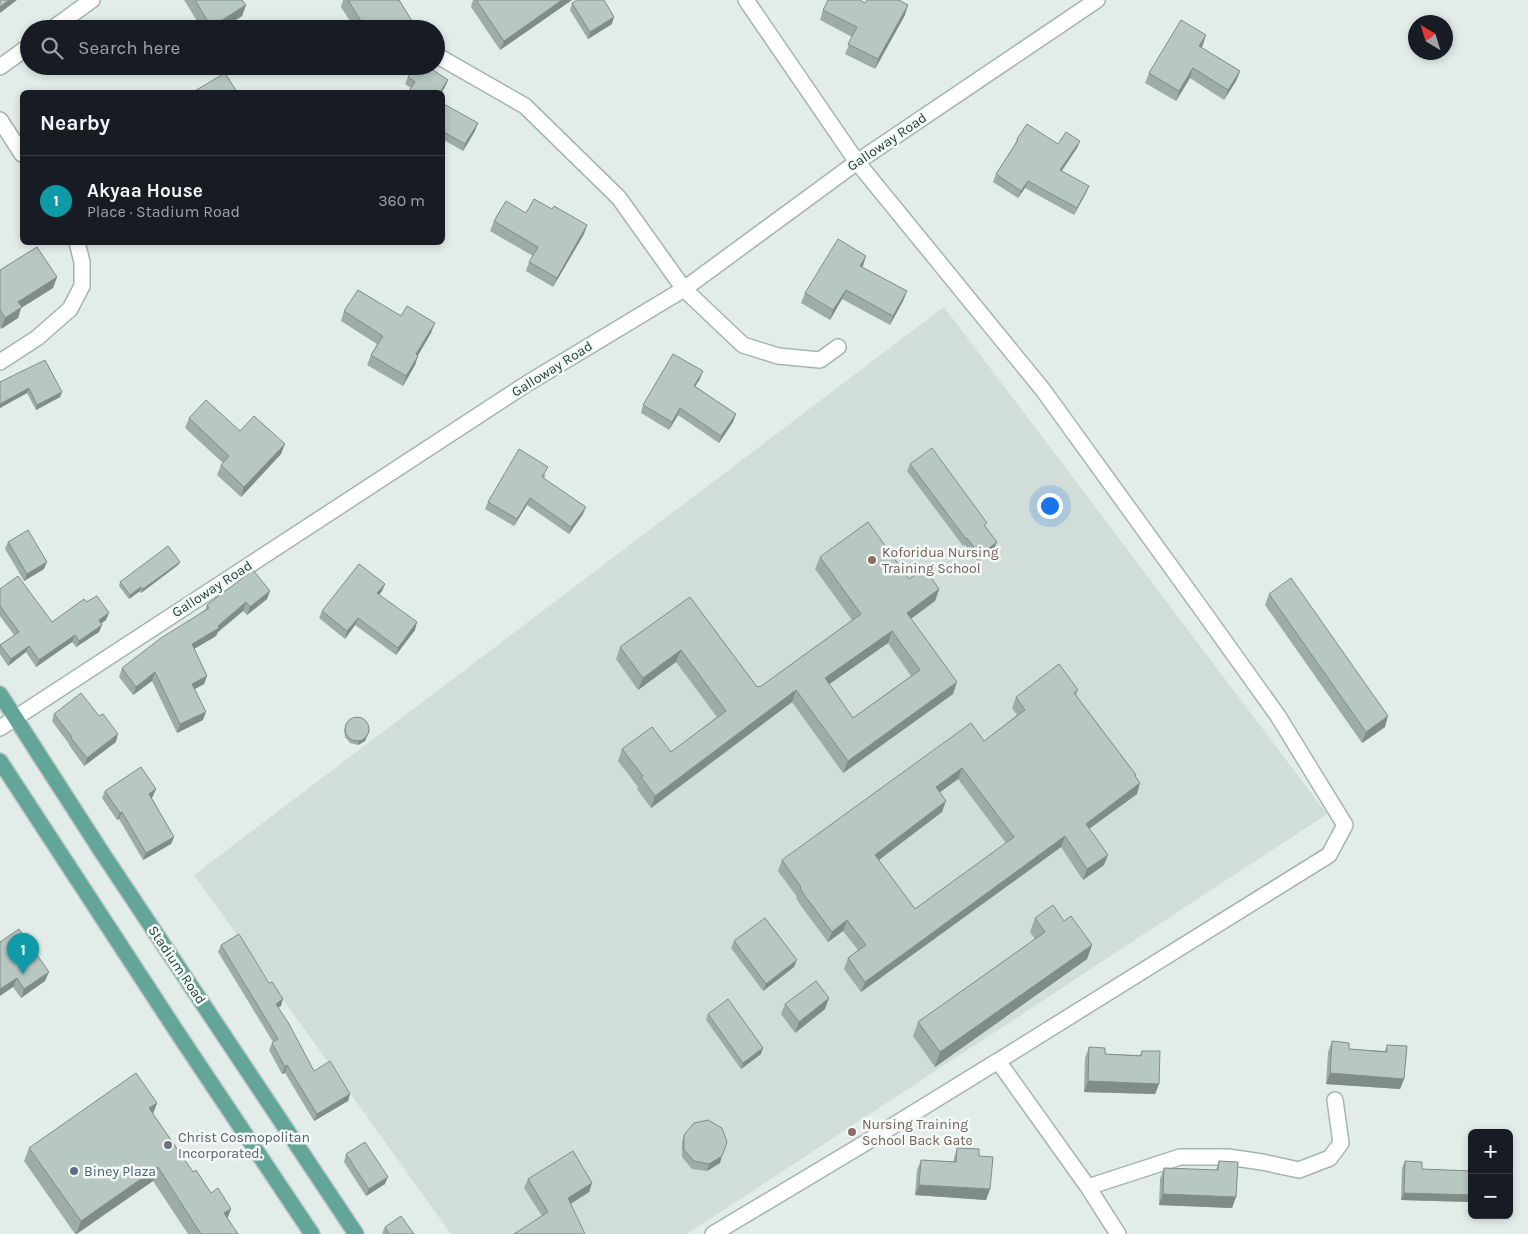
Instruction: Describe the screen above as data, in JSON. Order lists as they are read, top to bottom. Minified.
{"streets":{"main road":["Stadium Road"],"street":["Galloway Road"]},"crossings":[["Galloway Road","Stadium Road"]],"places":["Koforidua Nursing Training School","Nursing Training School Back Gate","Christ Cosmopolitan Incorporated.","Biney Plaza"],"north":"top left","page":{"search":"Search here","heading":"Nearby","list":[{"mark":"1","name":"Akyaa House","note":"Place · Stadium Road","value":"360 m"}],"pins":"1","map_buttons":["+","−"]}}
